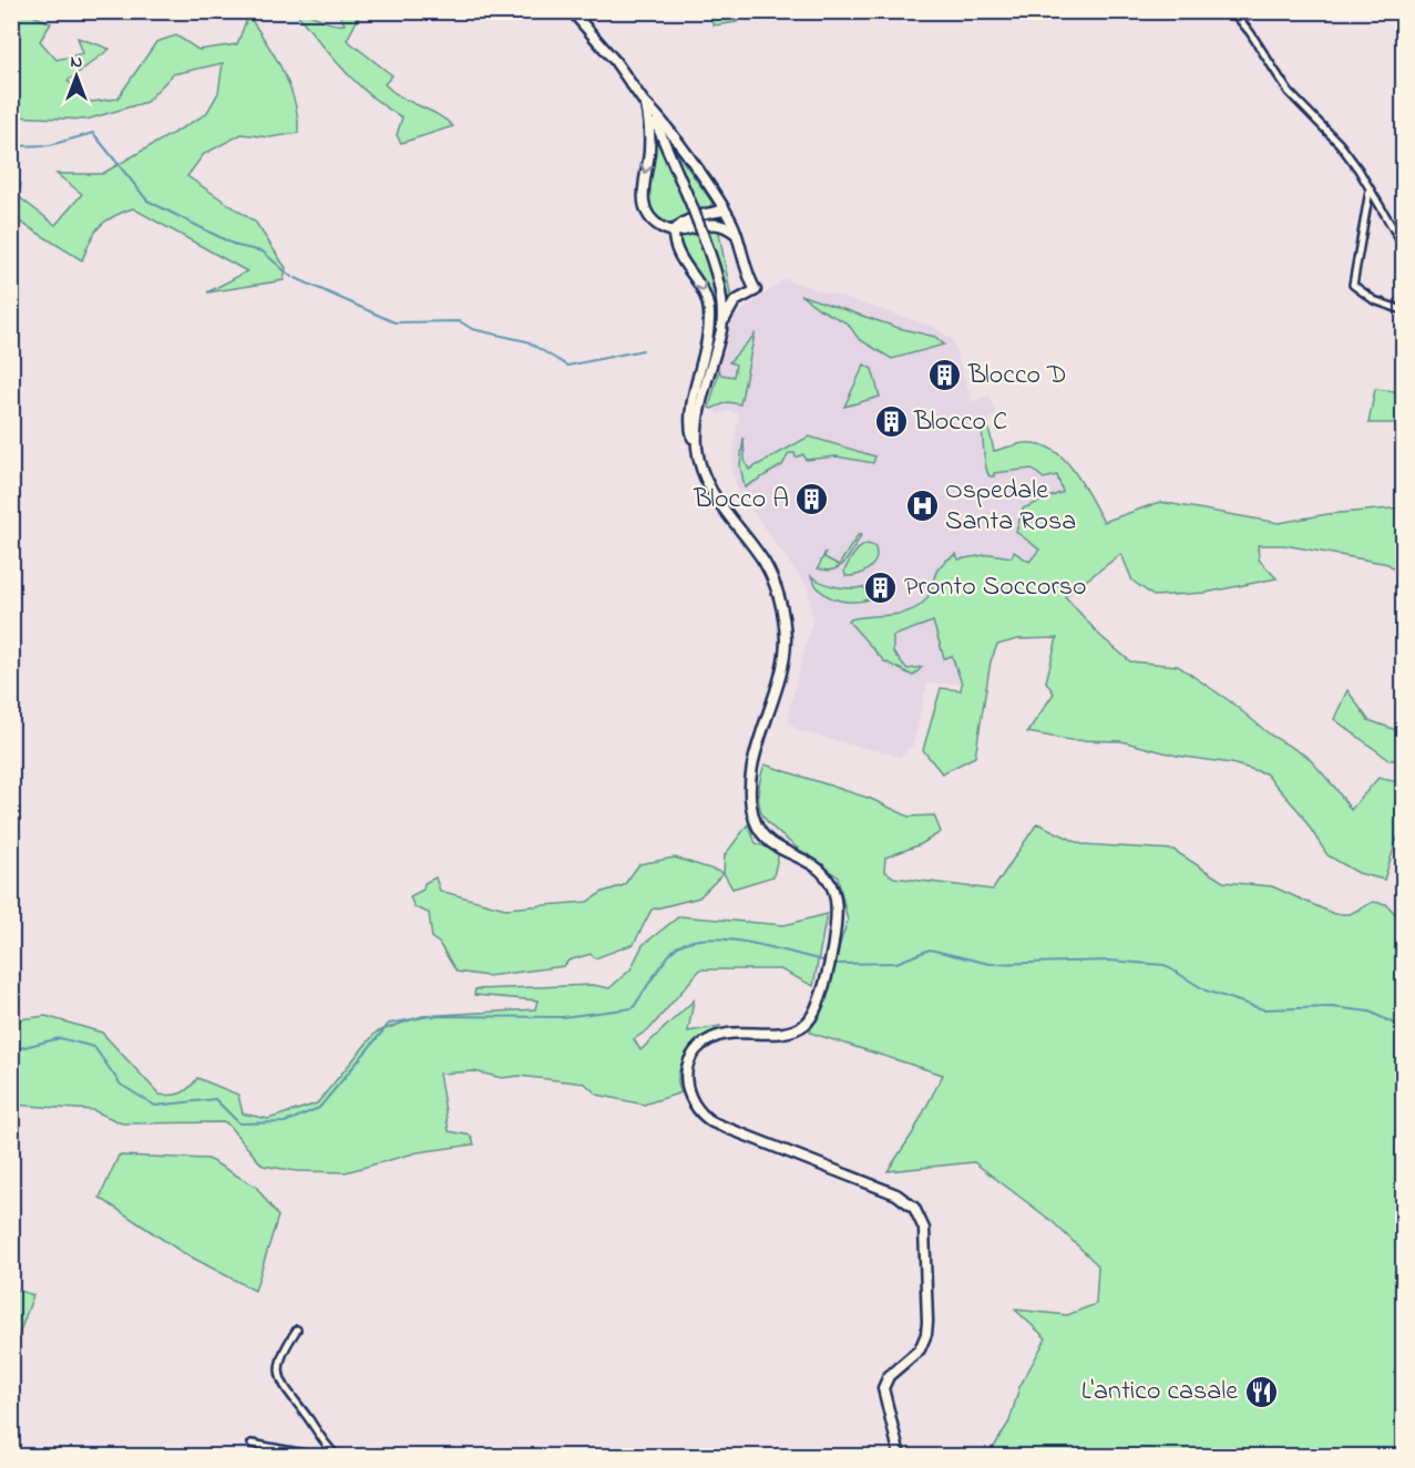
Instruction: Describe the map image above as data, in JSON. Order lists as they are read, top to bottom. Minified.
{"places":{"building":["Blocco D","Blocco C","Blocco A","Pronto Soccorso"],"hospital":["Ospedale Santa Rosa"],"restaurant":["L'antico casale"]},"north":"top"}
